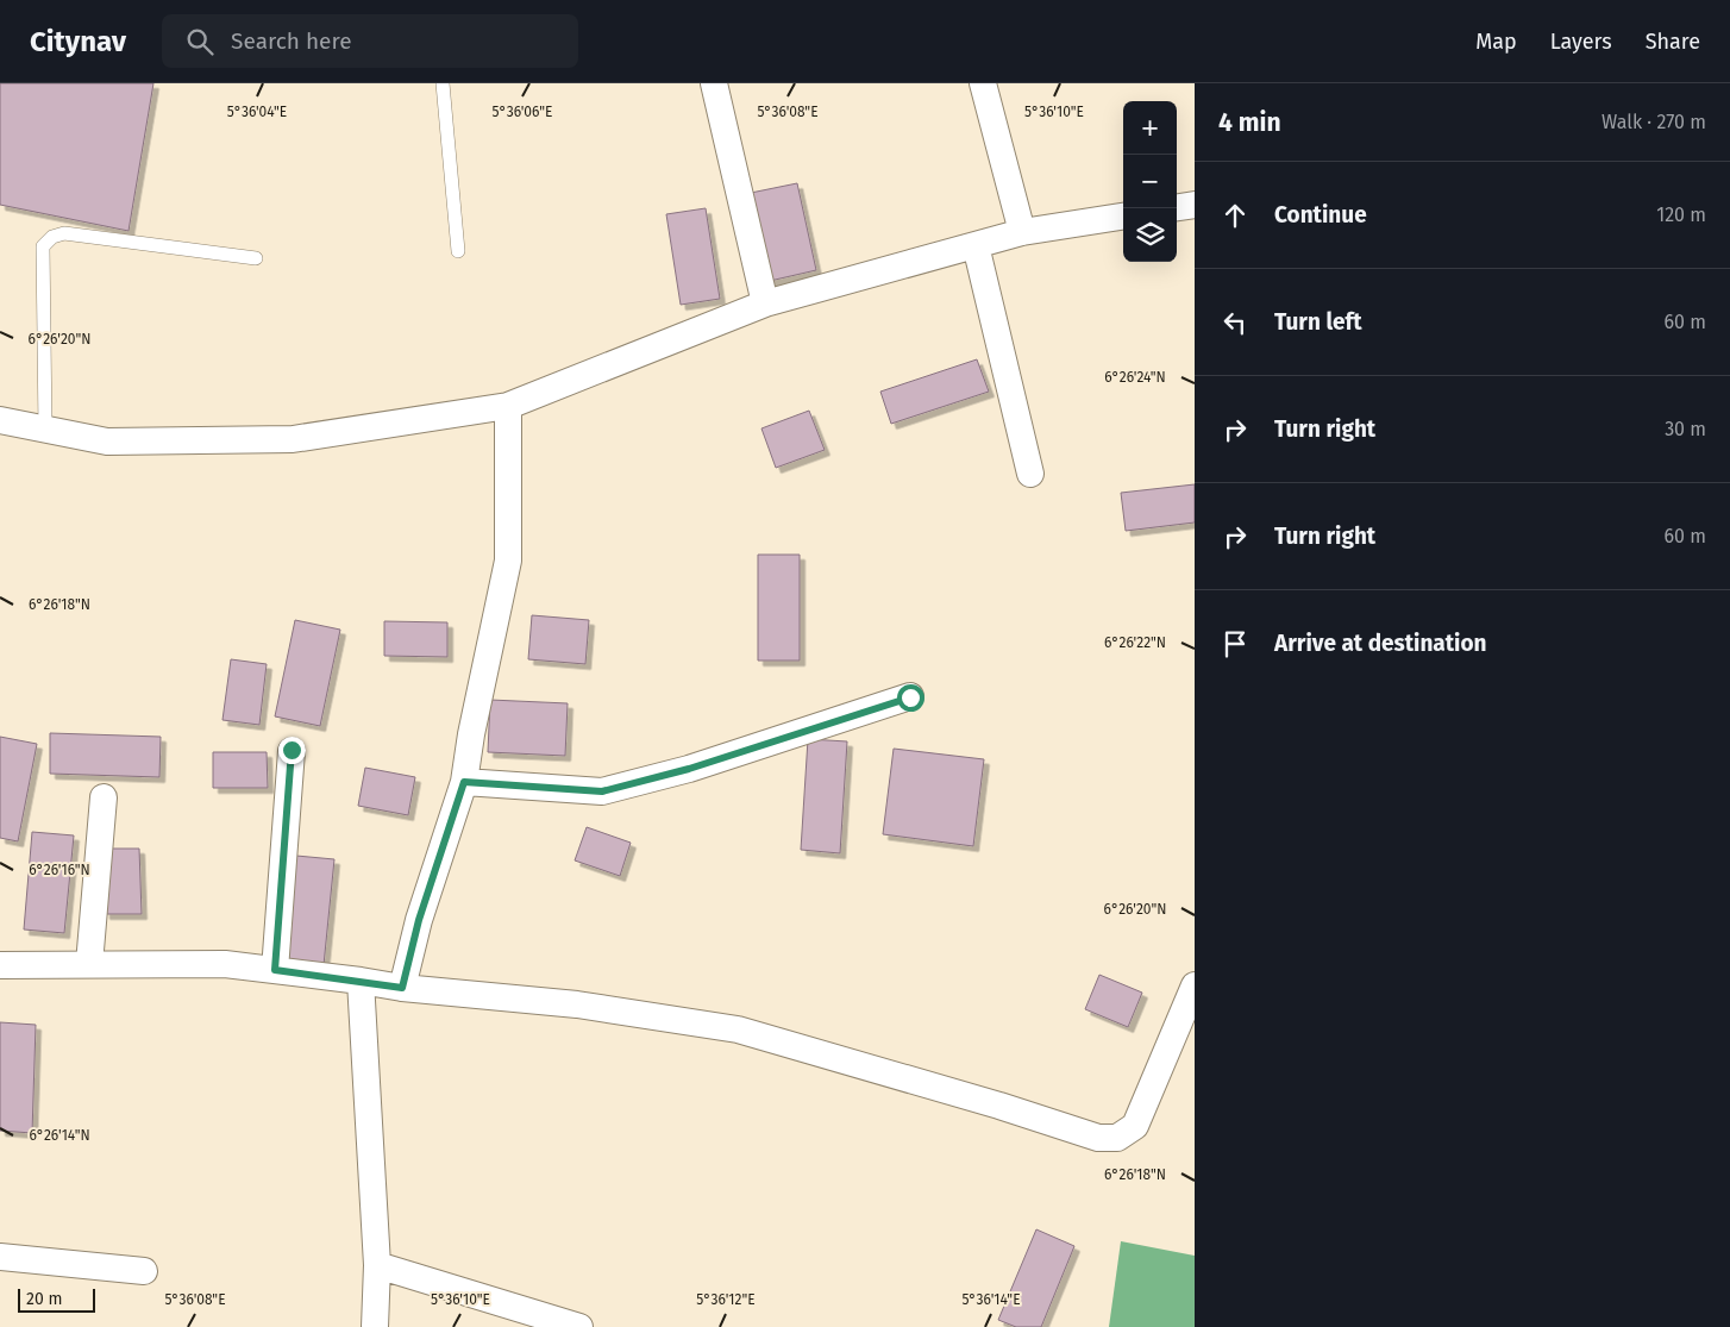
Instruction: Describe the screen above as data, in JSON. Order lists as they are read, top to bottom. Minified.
{"scale_bar":"20 m","page":{"header":"Citynav","search":"Search here","nav":["Map","Layers","Share"],"heading":["4 min","Walk · 270 m"],"map_buttons":["+","−"],"list":[["Continue","120 m"],["Turn left","60 m"],["Turn right","30 m"],["Turn right","60 m"],"Arrive at destination"],"scale":"20 m"},"coordinates":["5°36'04\"E","5°36'06\"E","5°36'08\"E","5°36'10\"E","6°26'20\"N","6°26'24\"N","6°26'18\"N","6°26'22\"N","6°26'16\"N","6°26'14\"N","5°36'12\"E","5°36'14\"E"]}
